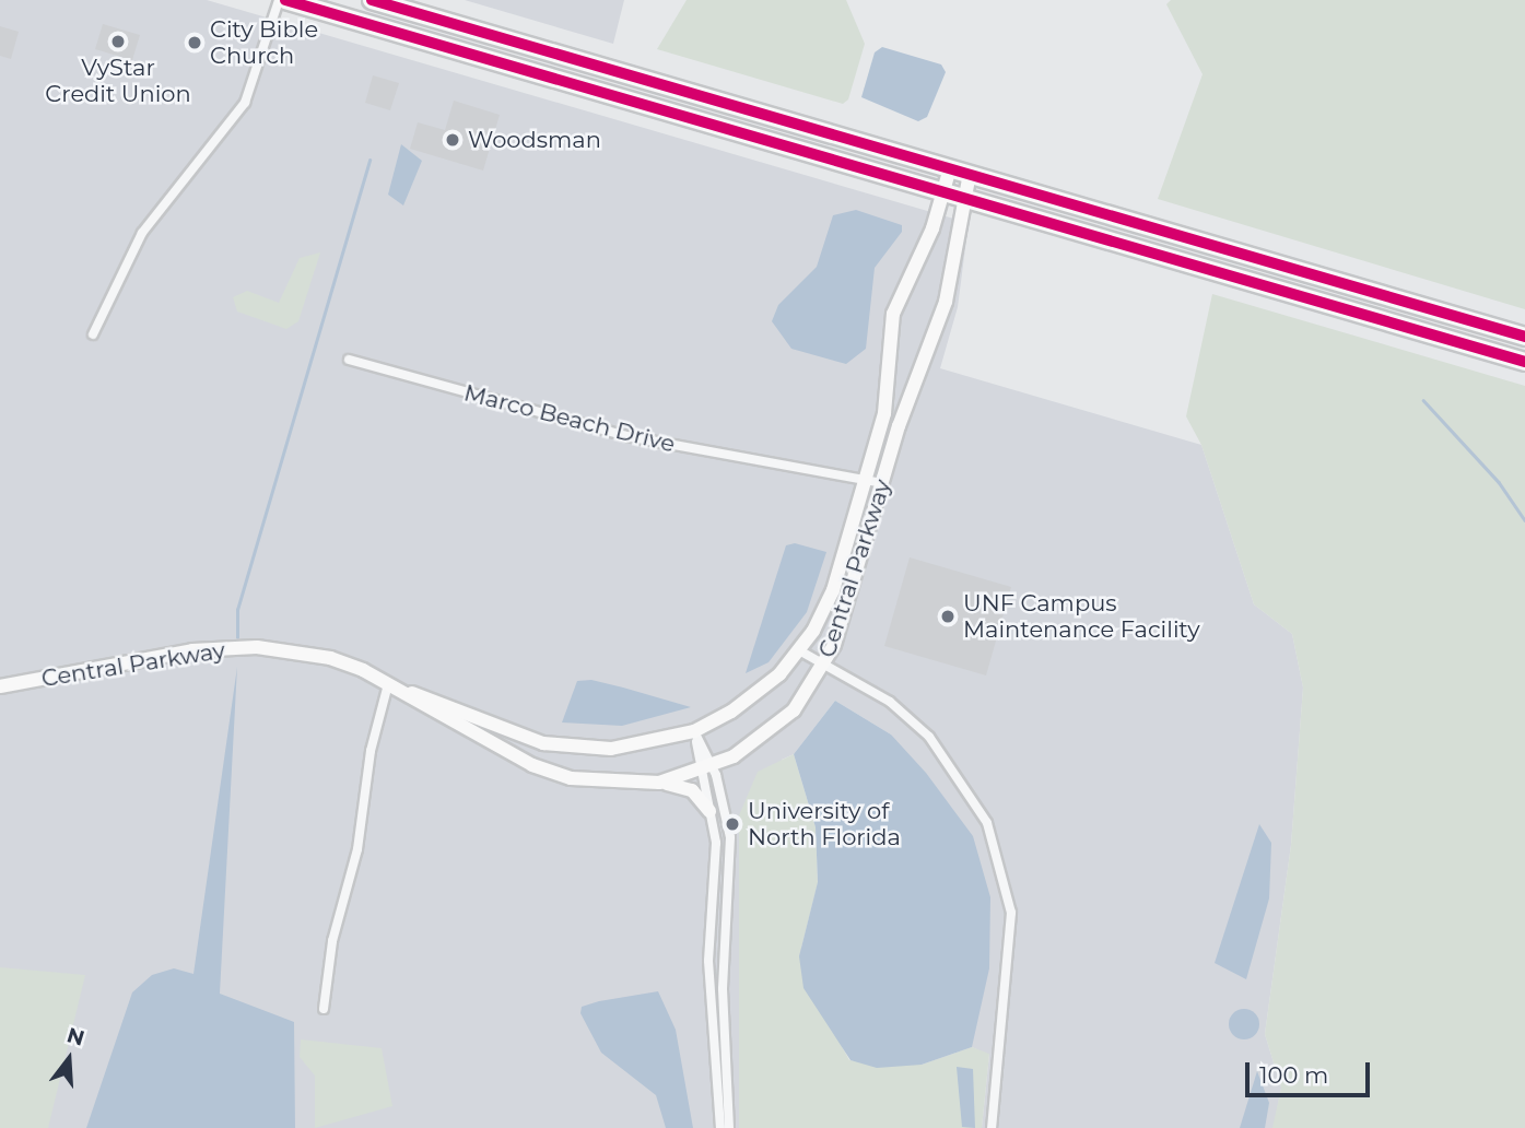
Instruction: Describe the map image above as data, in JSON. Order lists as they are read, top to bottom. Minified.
{"streets":{"street":["Marco Beach Drive","Central Parkway"]},"crossings":[["Marco Beach Drive","Central Parkway"]],"places":["VyStar Credit Union","City Bible Church","Woodsman","UNF Campus Maintenance Facility","University of North Florida"],"scale_bar":"100 m","north":"top"}
